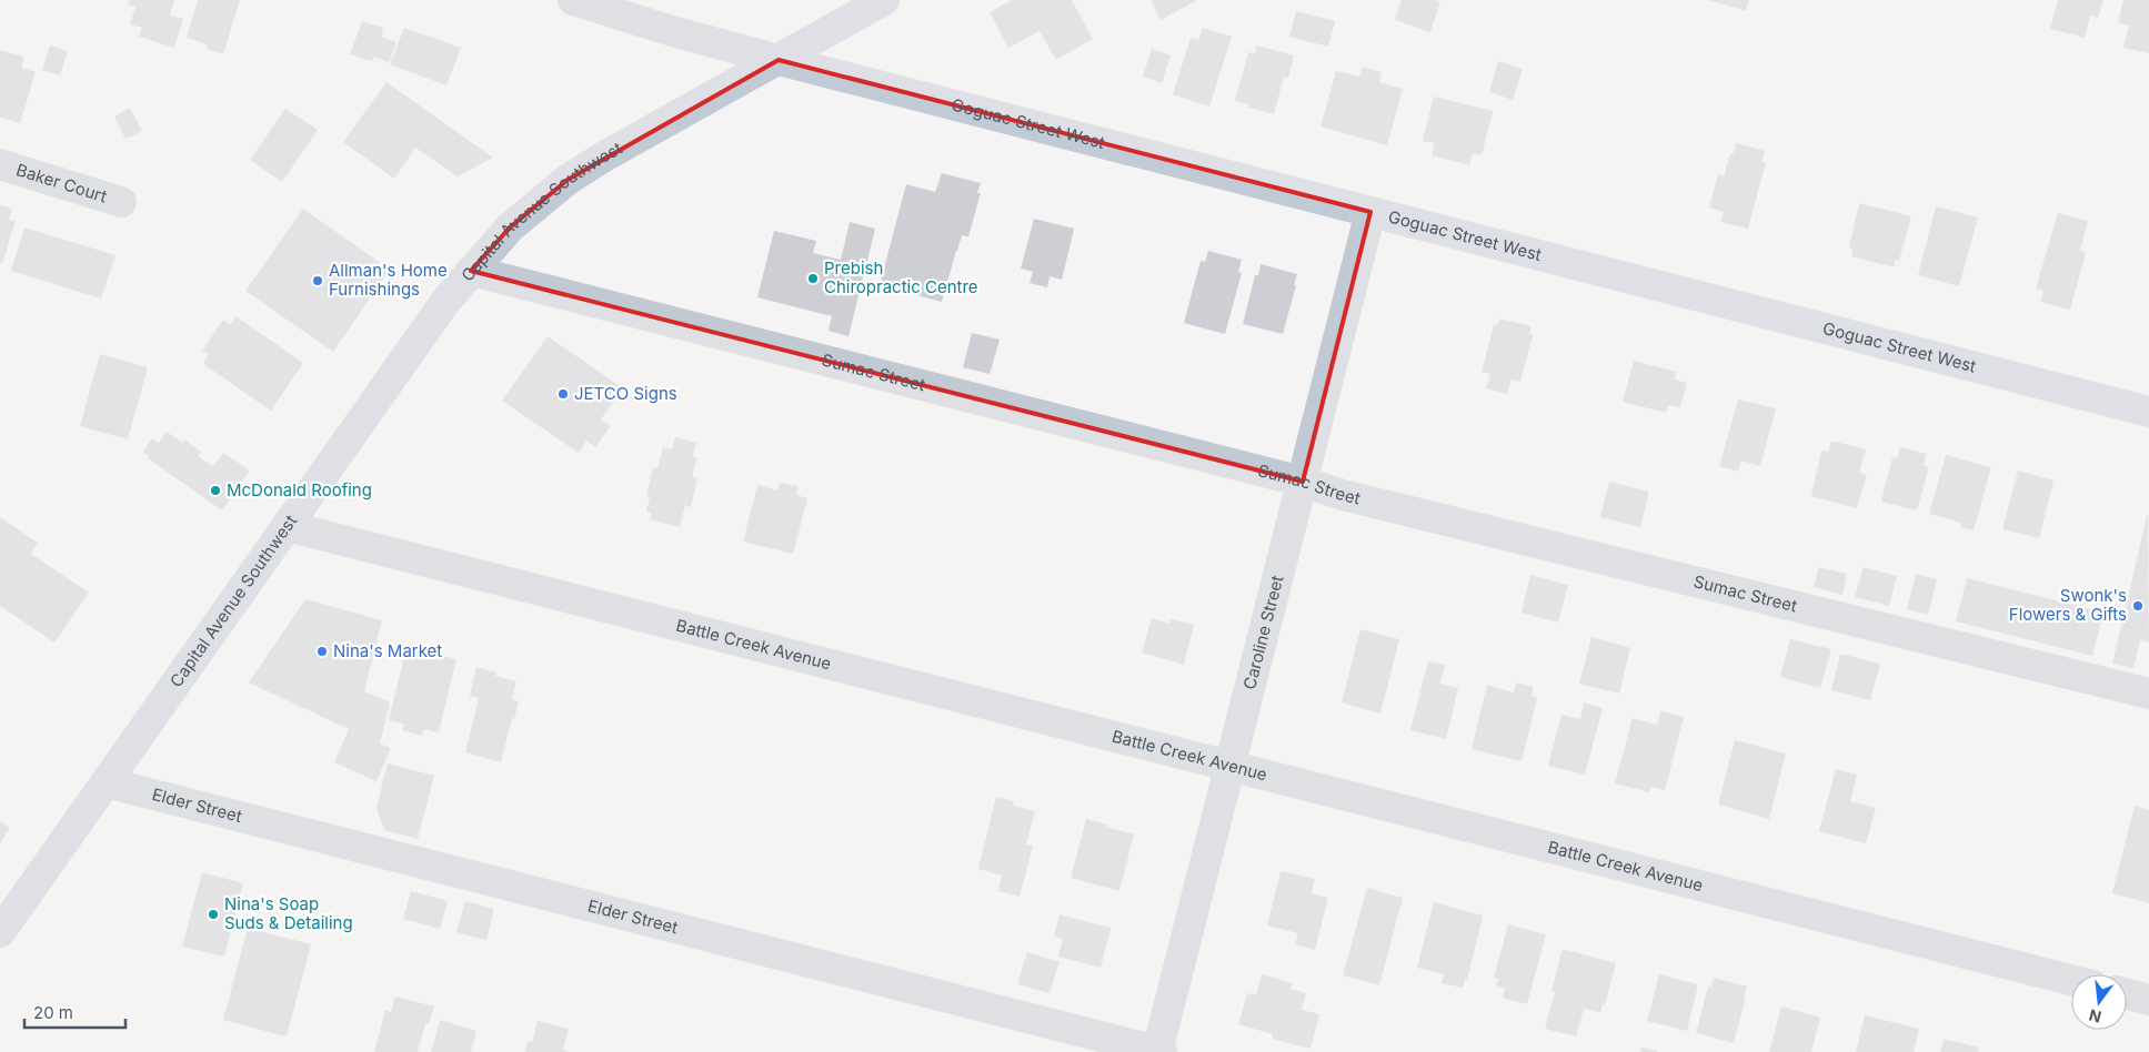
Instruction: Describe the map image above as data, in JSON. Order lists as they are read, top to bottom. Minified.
{"streets":{"street":["Goguac Street West","Baker Court","Capital Avenue Southwest","Sumac Street","Caroline Street","Battle Creek Avenue","Elder Street"]},"crossings":[["Goguac Street West","Capital Avenue Southwest"],["Goguac Street West","Caroline Street"],["Capital Avenue Southwest","Sumac Street"],["Capital Avenue Southwest","Battle Creek Avenue"],["Capital Avenue Southwest","Elder Street"],["Sumac Street","Caroline Street"],["Caroline Street","Battle Creek Avenue"],["Caroline Street","Elder Street"]],"places":["Prebish Chiropractic Centre","Allman's Home Furnishings","JETCO Signs","McDonald Roofing","Swonk's Flowers & Gifts","Nina's Market","Nina's Soap Suds & Detailing"],"scale_bar":"20 m","north":"bottom"}
